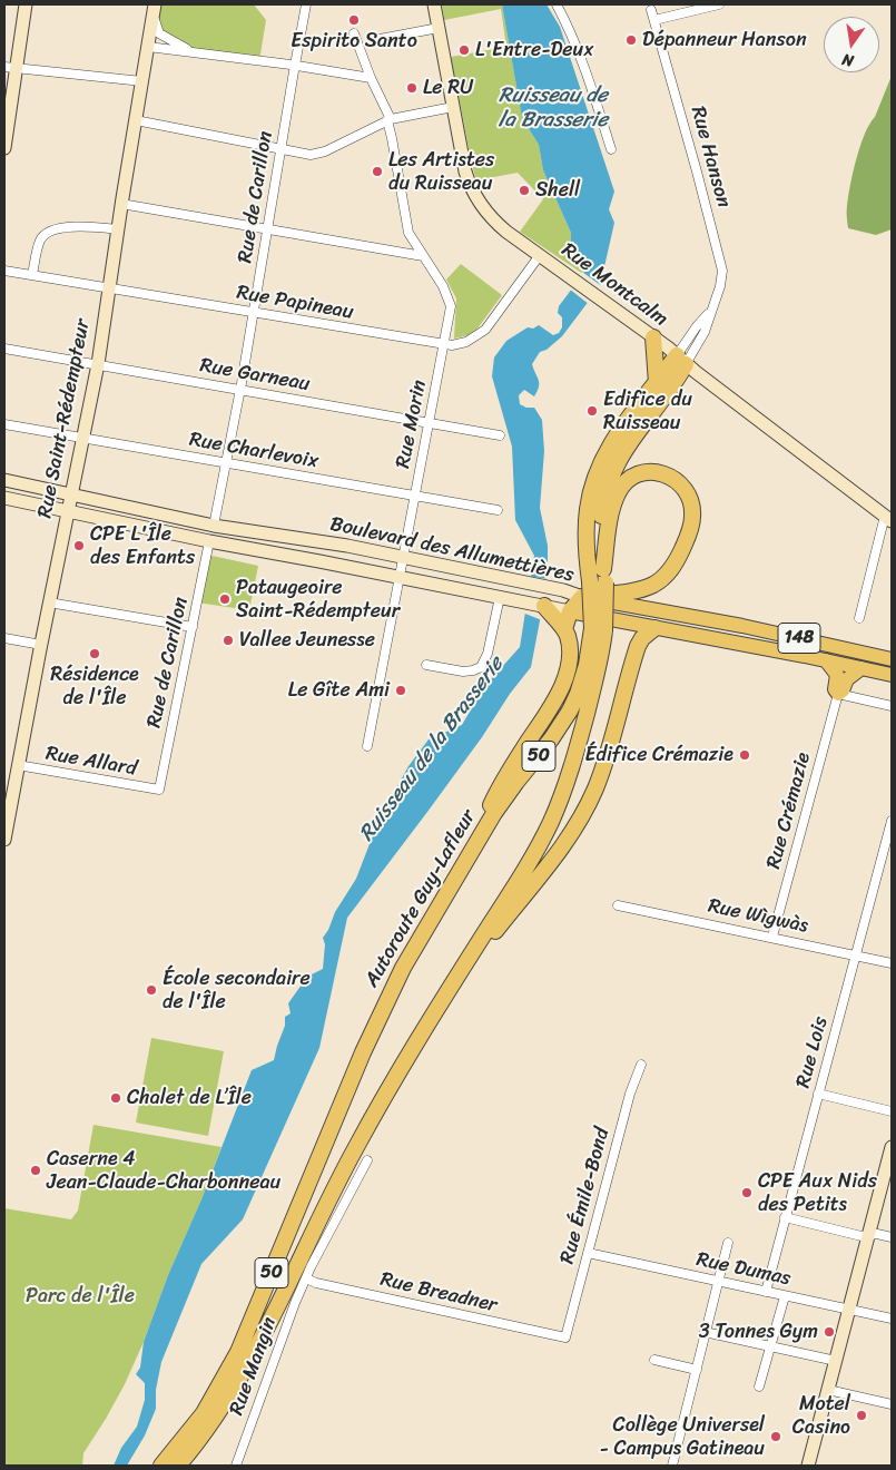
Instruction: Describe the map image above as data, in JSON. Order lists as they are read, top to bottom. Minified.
{"streets":{"highway":["50","Autoroute Guy-Lafleur"],"main road":["Rue Montcalm","Rue Saint-Rédempteur","Boulevard des Allumettières","148"],"street":["Rue Hanson","Rue de Carillon","Rue Papineau","Rue Garneau","Rue Morin","Rue Charlevoix","Rue Allard","Rue Crémazie","Rue Wìgwàs","Rue Lois","Rue Émile-Bond","Rue Dumas","Rue Breadner","Rue Mangin"]},"crossings":[["Rue Hanson","Rue Montcalm"],["Rue Hanson","Autoroute Guy-Lafleur"],["Rue de Carillon","Rue Papineau"],["Rue de Carillon","Rue Garneau"],["Rue de Carillon","Rue Charlevoix"],["Rue de Carillon","Boulevard des Allumettières"],["Rue de Carillon","Rue Allard"],["Rue Montcalm","Rue Papineau"],["Rue Montcalm","Autoroute Guy-Lafleur"],["Rue Papineau","Rue Saint-Rédempteur"],["Rue Papineau","Rue Morin"],["Rue Garneau","Rue Saint-Rédempteur"],["Rue Garneau","Rue Morin"],["Rue Saint-Rédempteur","Rue Charlevoix"],["Rue Saint-Rédempteur","Boulevard des Allumettières"],["Rue Saint-Rédempteur","Rue Allard"],["Rue Morin","Rue Charlevoix"],["Rue Morin","Boulevard des Allumettières"],["Rue Crémazie","Rue Wìgwàs"],["Rue Wìgwàs","Rue Lois"],["Rue Lois","Rue Dumas"],["Rue Émile-Bond","Rue Dumas"],["Rue Émile-Bond","Rue Breadner"],["Rue Breadner","Rue Mangin"]],"water":["Ruisseau de la Brasserie"],"parks":["Parc de l'Île"],"places":["Espirito Santo","Dépanneur Hanson","L'Entre-Deux","Le RU","Les Artistes du Ruisseau","Shell","Edifice du Ruisseau","CPE L'Île des Enfants","Pataugeoire Saint-Rédempteur","Vallee Jeunesse","Résidence de l'Île","Le Gîte Ami","Édifice Crémazie","École secondaire de l'Île","Chalet de L’Île","Caserne 4 Jean-Claude-Charbonneau","CPE Aux Nids des Petits","3 Tonnes Gym","Motel Casino","Collège Universel - Campus Gatineau"],"north":"bottom"}
